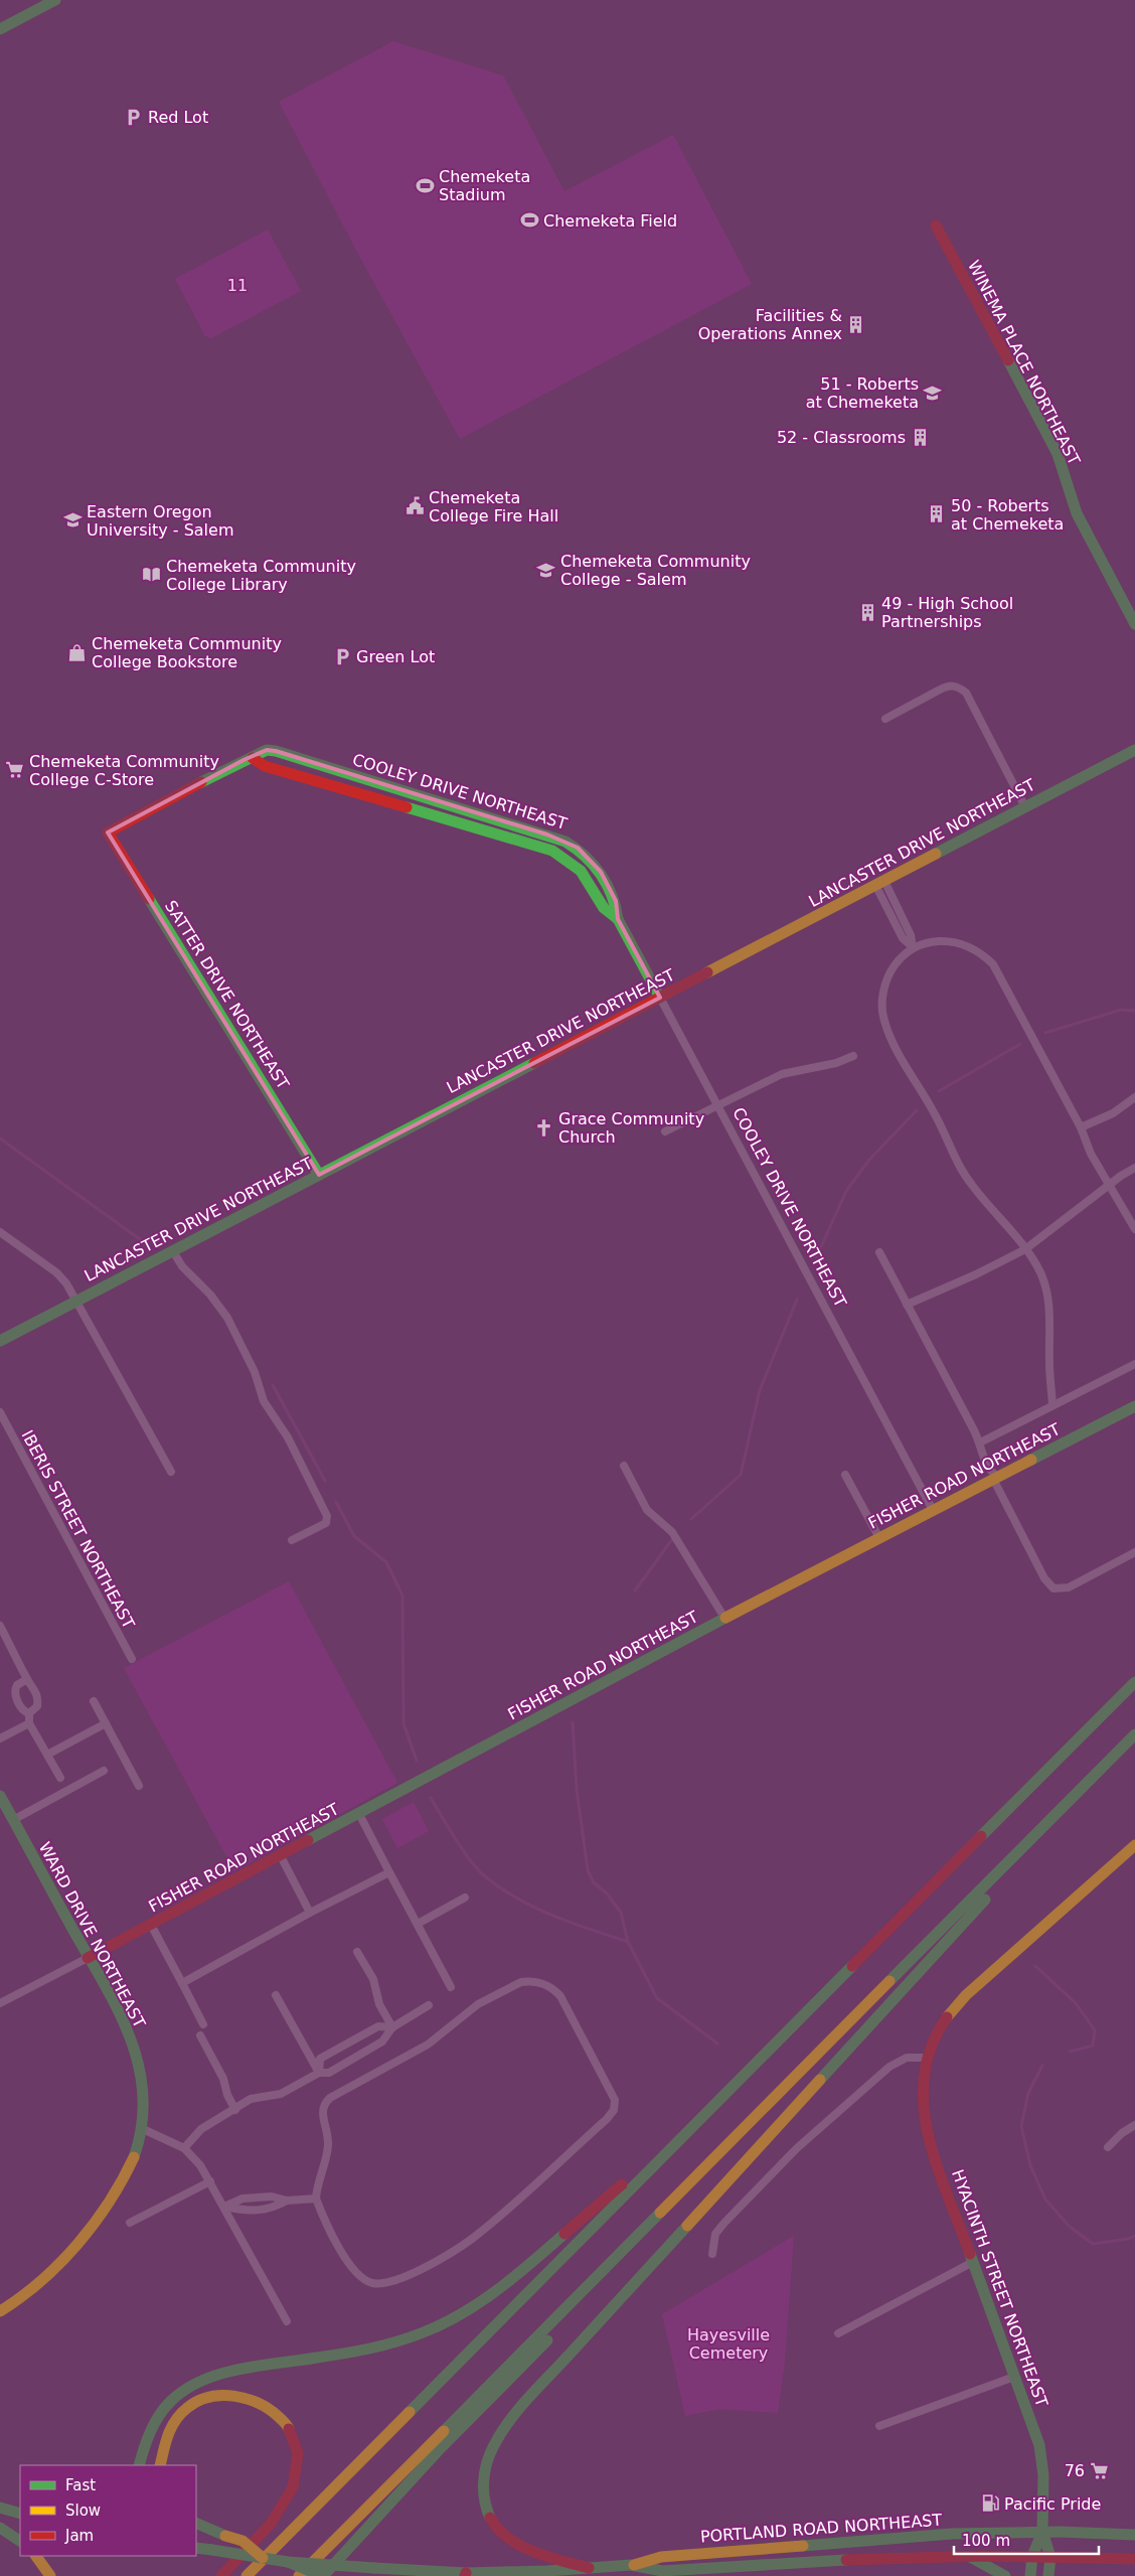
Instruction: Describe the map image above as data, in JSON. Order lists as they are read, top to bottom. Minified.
{"streets":{"main road":["WINEMA PLACE NORTHEAST","COOLEY DRIVE NORTHEAST","LANCASTER DRIVE NORTHEAST","SATTER DRIVE NORTHEAST","FISHER ROAD NORTHEAST","WARD DRIVE NORTHEAST","HYACINTH STREET NORTHEAST","PORTLAND ROAD NORTHEAST"],"street":["IBERIS STREET NORTHEAST"]},"crossings":[["COOLEY DRIVE NORTHEAST","LANCASTER DRIVE NORTHEAST"],["COOLEY DRIVE NORTHEAST","SATTER DRIVE NORTHEAST"],["COOLEY DRIVE NORTHEAST","FISHER ROAD NORTHEAST"],["LANCASTER DRIVE NORTHEAST","SATTER DRIVE NORTHEAST"],["FISHER ROAD NORTHEAST","WARD DRIVE NORTHEAST"],["HYACINTH STREET NORTHEAST","PORTLAND ROAD NORTHEAST"]],"parks":["11","Hayesville Cemetery"],"places":{"parking":["Red Lot","Green Lot"],"sports":["Chemeketa Stadium","Chemeketa Field"],"building":["Facilities & Operations Annex","52 - Classrooms","50 - Roberts at Chemeketa","49 - High School Partnerships"],"school or university":["51 - Roberts at Chemeketa","Eastern Oregon University - Salem","Chemeketa Community College - Salem"],"public building":["Chemeketa College Fire Hall"],"library":["Chemeketa Community College Library"],"shop":["Chemeketa Community College Bookstore"],"supermarket":["Chemeketa Community College C-Store","76"],"church":["Grace Community Church"],"fuel station":["Pacific Pride"]},"legend":["Fast","Slow","Jam"],"scale_bar":"100 m"}
